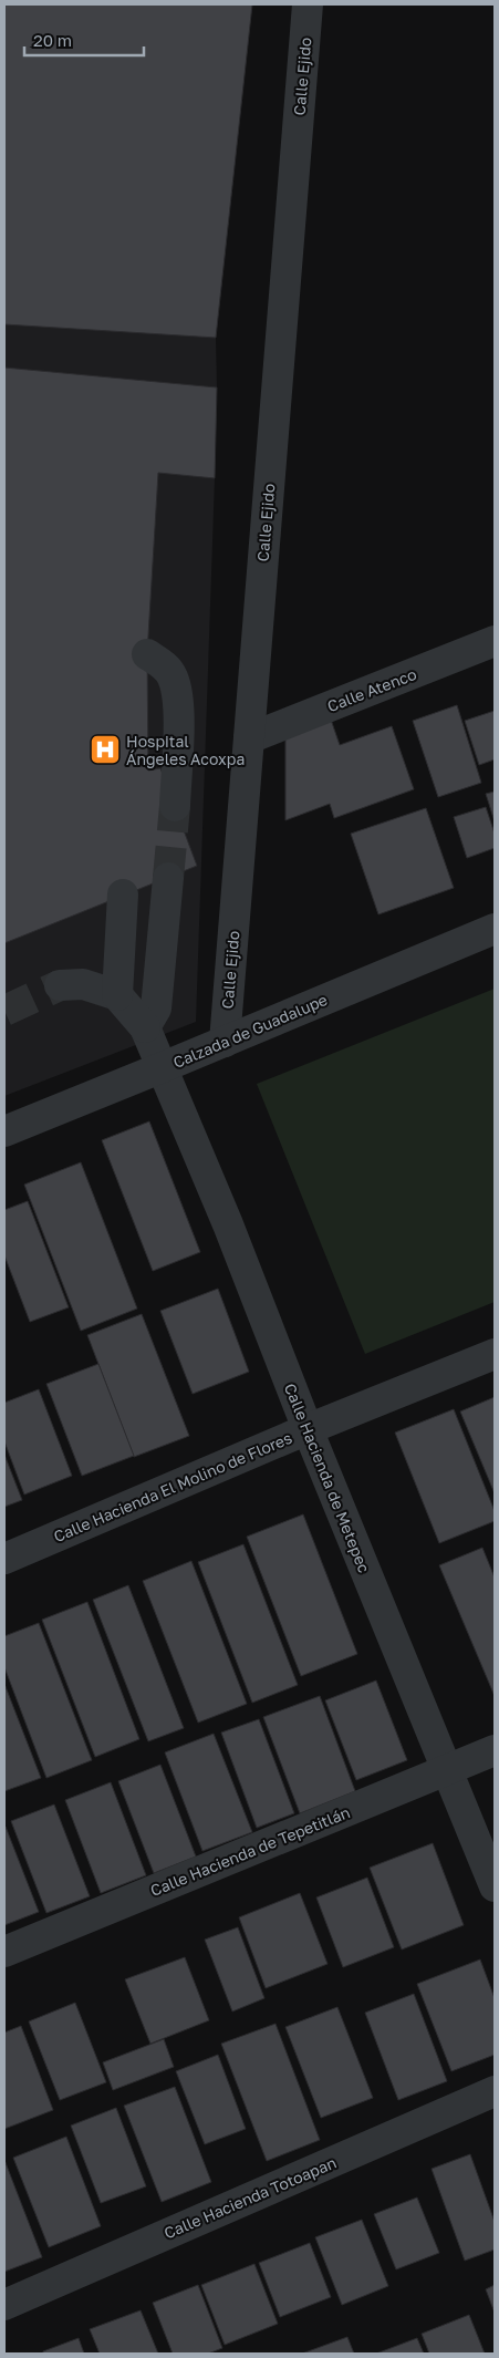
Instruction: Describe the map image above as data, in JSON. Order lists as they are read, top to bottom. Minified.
{"streets":{"street":["Calle Ejido","Calle Atenco","Calzada de Guadalupe","Calle Hacienda de Metepec","Calle Hacienda El Molino de Flores","Calle Hacienda de Tepetitlán","Calle Hacienda Totoapan"]},"crossings":[["Calle Ejido","Calle Atenco"],["Calle Ejido","Calzada de Guadalupe"],["Calzada de Guadalupe","Calle Hacienda de Metepec"],["Calle Hacienda de Metepec","Calle Hacienda El Molino de Flores"],["Calle Hacienda de Metepec","Calle Hacienda de Tepetitlán"]],"places":{"hospital":["Hospital Ángeles Acoxpa"]},"scale_bar":"20 m"}
